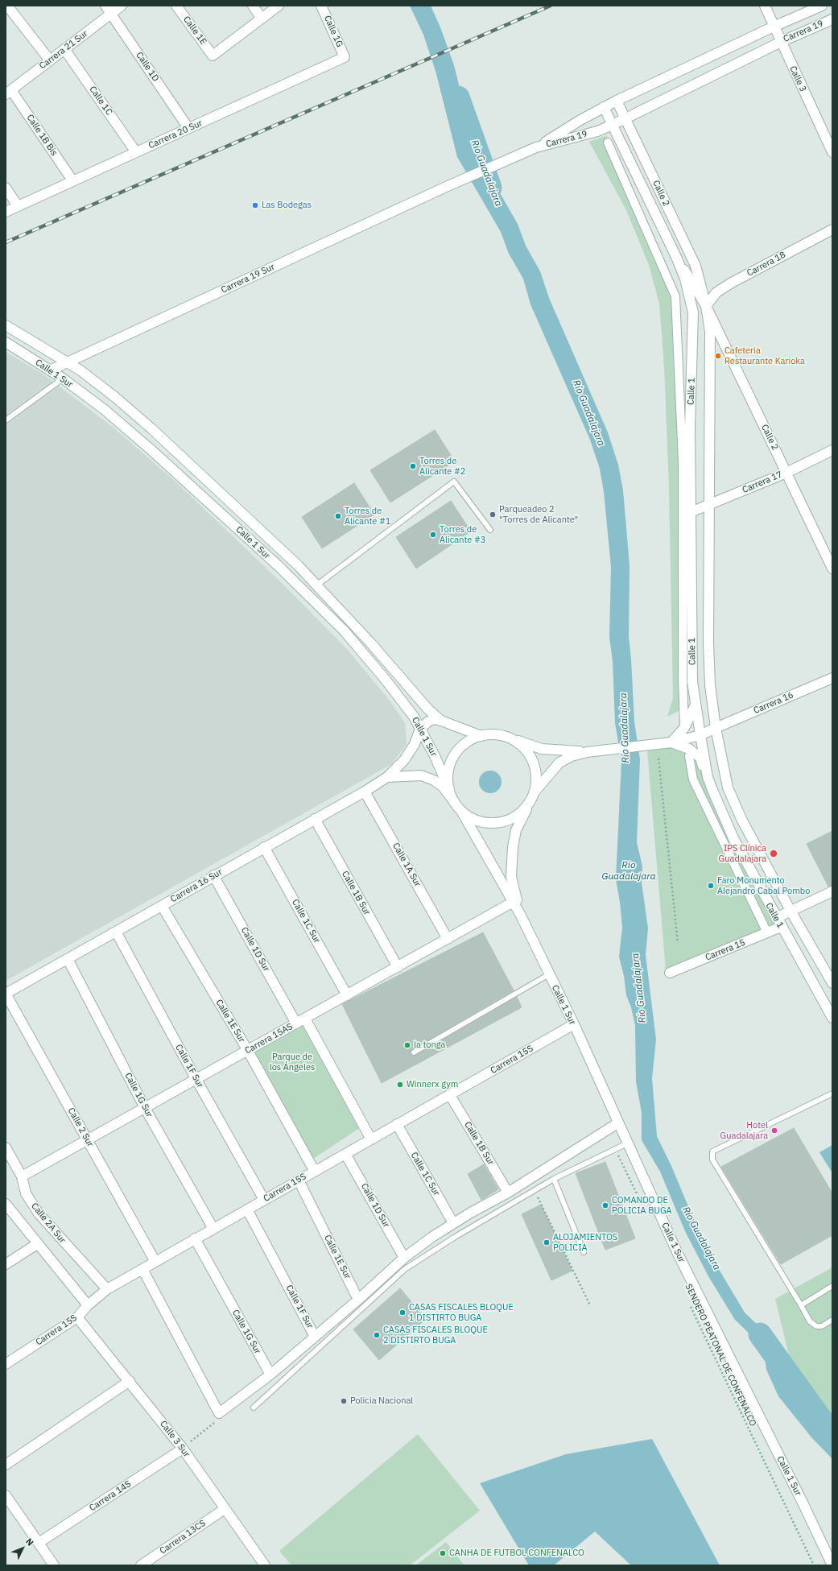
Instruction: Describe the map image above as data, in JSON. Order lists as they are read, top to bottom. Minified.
{"streets":{"street":["Calle 1E","Calle 1G","Carrera 19","Carrera 21 Sur","Calle 1D","Calle 3","Calle 1C","Carrera 20 Sur","Calle 1B Bis","Calle 2","Carrera 18","Carrera 19 Sur","Calle 1 Sur","Calle 1","Carrera 17","Carrera 16","Calle 1A Sur","Carrera 16 Sur","Calle 1B Sur","Calle 1C Sur","Calle 1D Sur","Carrera 15","Calle 1E Sur","Carrera 15AS","Carrera 15S","Calle 1F Sur","Calle 1G Sur","Calle 2 Sur","Calle 2A Sur","Calle 3 Sur","Carrera 14S","Carrera 13CS"],"path":["SENDERO PEATONAL DE CONFENALCO"]},"crossings":[["Calle 1G","Carrera 20 Sur"],["Carrera 19","Calle 3"],["Carrera 19","Calle 2"],["Carrera 19","Carrera 19 Sur"],["Carrera 21 Sur","Calle 1D"],["Carrera 21 Sur","Calle 1C"],["Carrera 21 Sur","Calle 1B Bis"],["Calle 1D","Carrera 20 Sur"],["Calle 1C","Carrera 20 Sur"],["Carrera 20 Sur","Calle 1B Bis"],["Calle 2","Carrera 18"],["Calle 2","Calle 1"],["Calle 2","Carrera 17"],["Carrera 18","Calle 1"],["Carrera 19 Sur","Calle 1 Sur"],["Calle 1 Sur","Carrera 16 Sur"],["Calle 1 Sur","Carrera 15AS"],["Calle 1 Sur","Carrera 15S"],["Calle 1","Carrera 17"],["Calle 1","Carrera 16"],["Calle 1","Carrera 15"],["Calle 1A Sur","Carrera 16 Sur"],["Calle 1A Sur","Carrera 15AS"],["Carrera 16 Sur","Calle 1B Sur"],["Carrera 16 Sur","Calle 1C Sur"],["Carrera 16 Sur","Calle 1D Sur"],["Carrera 16 Sur","Calle 1E Sur"],["Carrera 16 Sur","Calle 1F Sur"],["Carrera 16 Sur","Calle 1G Sur"],["Carrera 16 Sur","Calle 2 Sur"],["Calle 1B Sur","Carrera 15AS"],["Calle 1B Sur","Carrera 15S"],["Calle 1C Sur","Carrera 15AS"],["Calle 1C Sur","Carrera 15S"],["Calle 1D Sur","Carrera 15AS"],["Calle 1D Sur","Carrera 15S"],["Calle 1E Sur","Carrera 15AS"],["Calle 1E Sur","Carrera 15S"],["Carrera 15AS","Calle 1F Sur"],["Carrera 15AS","Calle 1G Sur"],["Carrera 15AS","Calle 2 Sur"],["Carrera 15AS","Calle 2A Sur"],["Carrera 15S","Calle 1F Sur"],["Carrera 15S","Calle 1G Sur"],["Carrera 15S","Calle 2 Sur"],["Carrera 15S","Calle 2A Sur"],["Carrera 15S","Calle 3 Sur"],["Calle 3 Sur","Carrera 14S"],["Calle 3 Sur","Carrera 13CS"]],"water":["Río Guadalajara","Rio Guadalajara"],"parks":["Parque de los Ángeles"],"places":["Las Bodegas","Cafeteria Restaurante Karioka","Torres de Alicante #2","Parqueadeo 2 \"Torres de Alicante\"","Torres de Alicante #1","Torres de Alicante #3","IPS Clínica Guadalajara","Faro Monumento Alejandro Cabal Pombo","la tonga","Winnerx gym","Hotel Guadalajara","COMANDO DE POLICIA BUGA","ALOJAMIENTOS POLICIA","CASAS FISCALES BLOQUE 1 DISTIRTO BUGA","CASAS FISCALES BLOQUE 2 DISTIRTO BUGA","Policia Nacional","CANHA DE FUTBOL CONFENALCO"],"north":"top right"}
